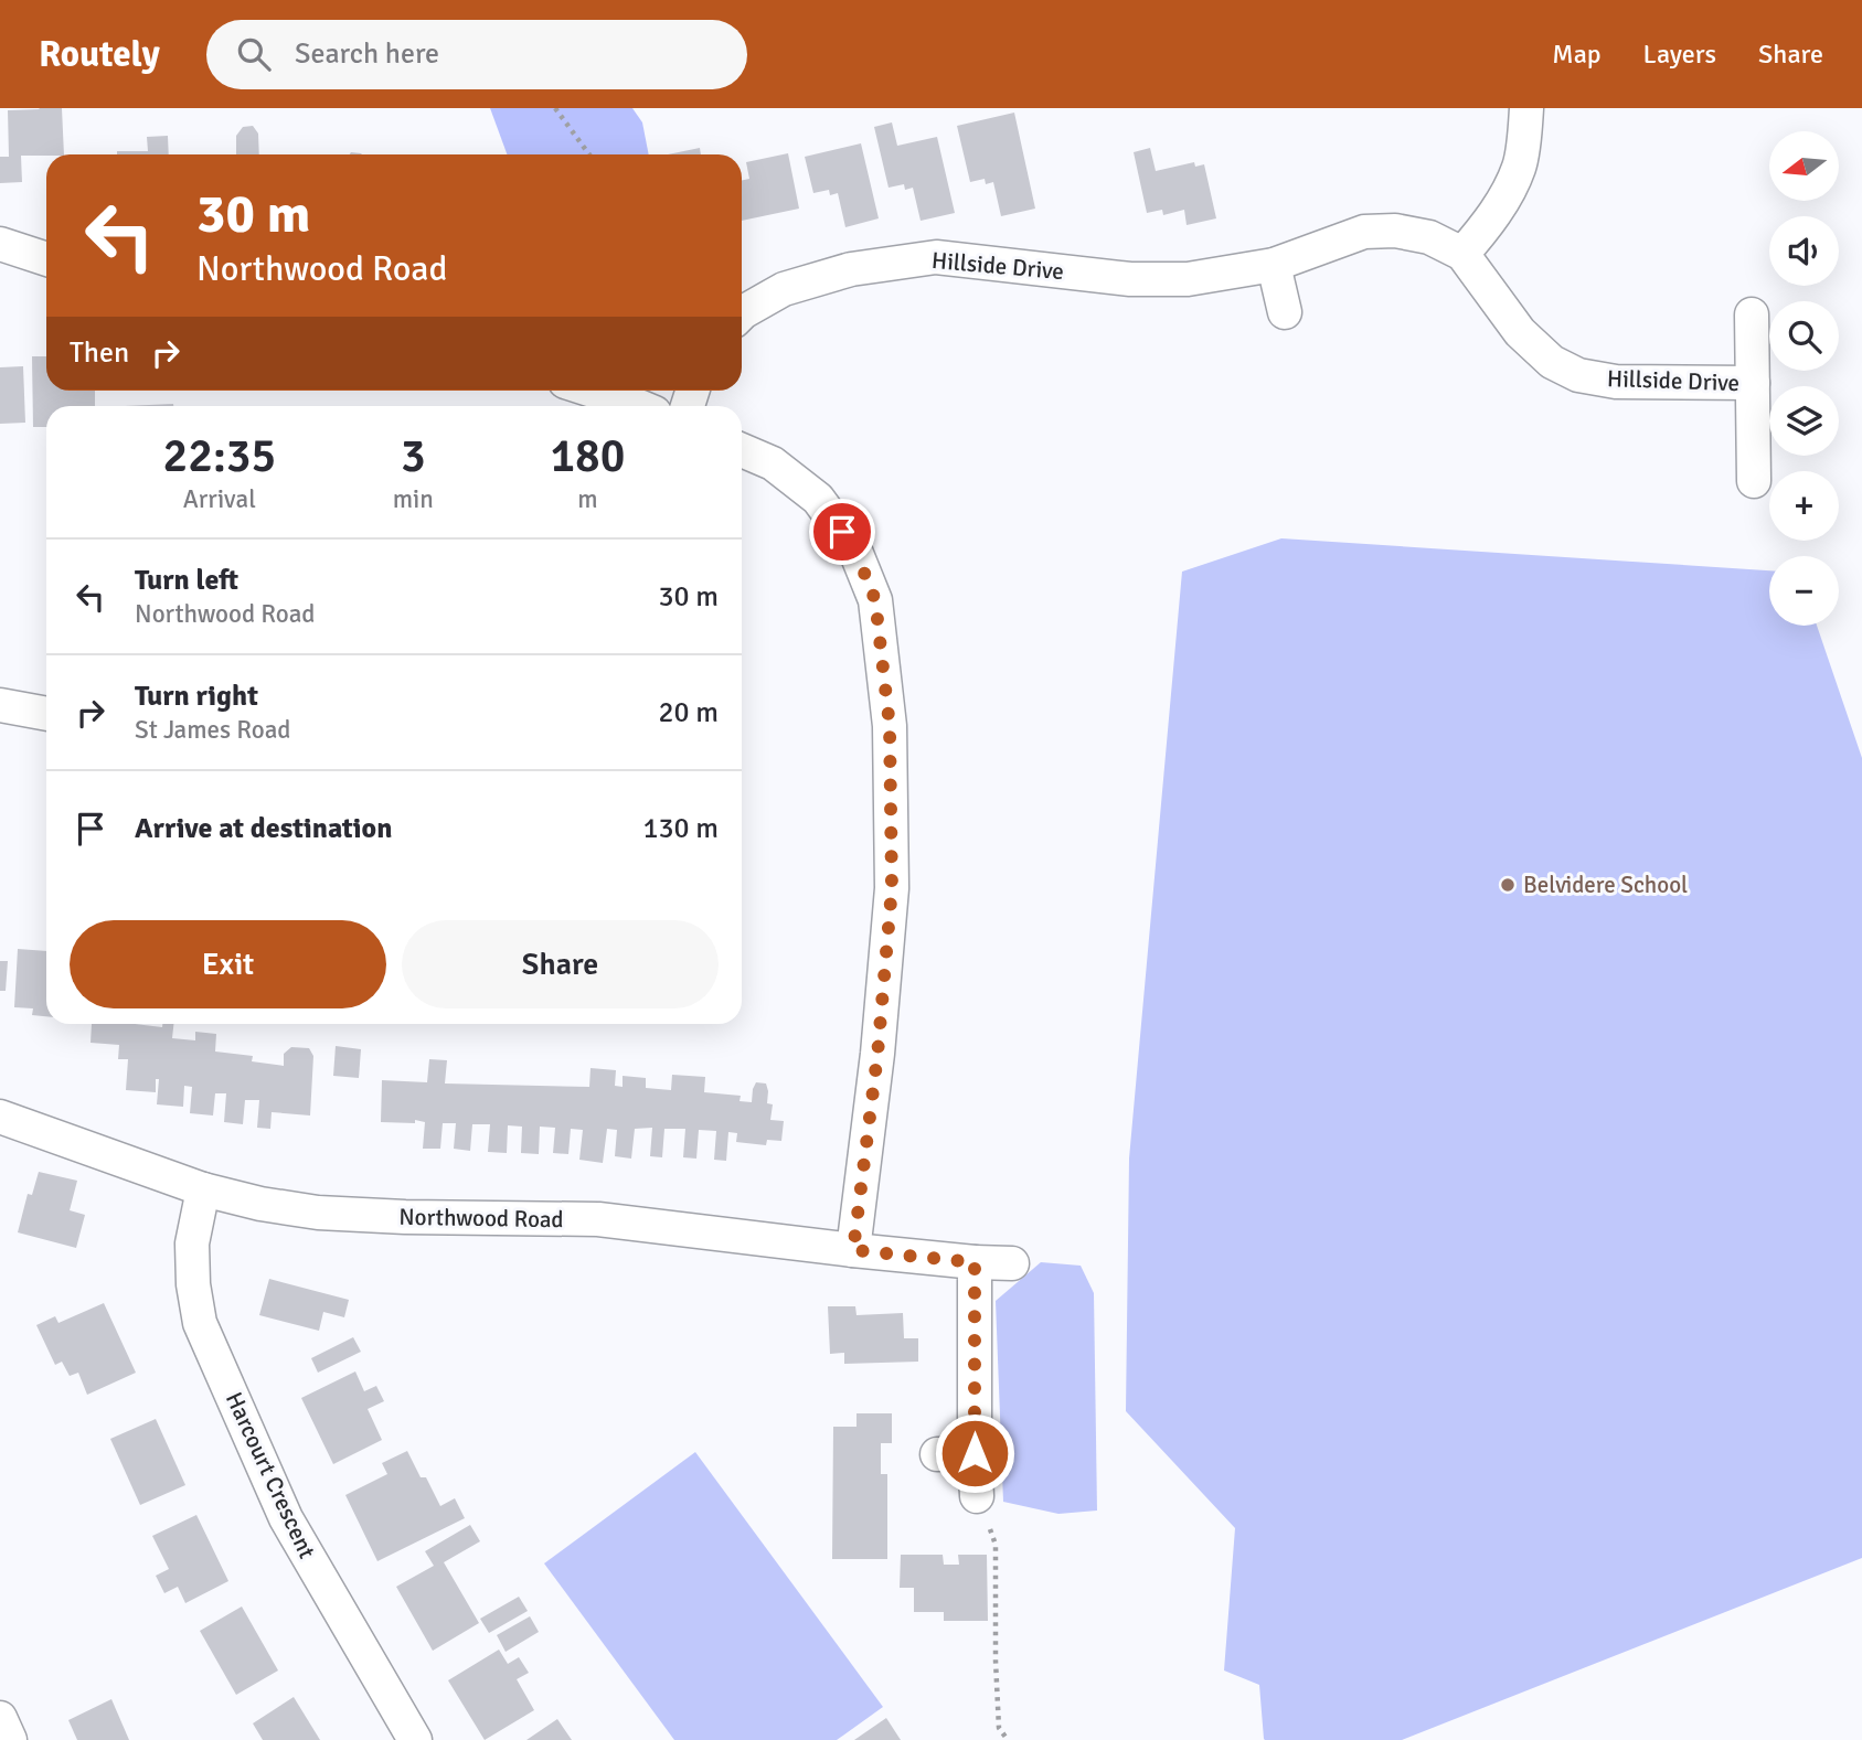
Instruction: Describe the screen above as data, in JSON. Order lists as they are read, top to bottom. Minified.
{"streets":{"street":["Hillside Drive","Northwood Road","Harcourt Crescent"]},"crossings":[["Northwood Road","Harcourt Crescent"]],"places":["Belvidere School"],"north":"left","page":{"header":"Routely","search":"Search here","nav":["Map","Layers","Share"],"map_buttons":["+","−"],"turn":["30 m","Northwood Road"],"then":"Then","eta":["22:35","Arrival","3","min","180","m"],"list":[{"name":"Turn left","note":"Northwood Road","value":"30 m"},{"name":"Turn right","note":"St James Road","value":"20 m"},{"name":"Arrive at destination","value":"130 m"}],"buttons":["Exit","Share"]}}
